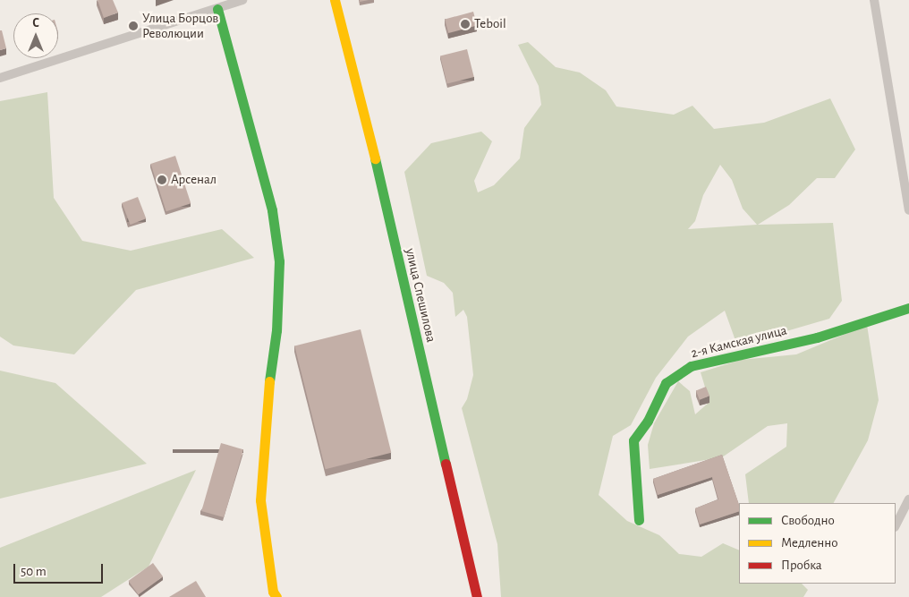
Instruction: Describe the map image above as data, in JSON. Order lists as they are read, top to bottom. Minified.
{"streets":{"street":["улица Спешилова","2-я Камская улица"]},"places":["Teboil","Улица Борцов Революции","Арсенал"],"legend":["Свободно","Медленно","Пробка"],"scale_bar":"50 m","north":"top"}
